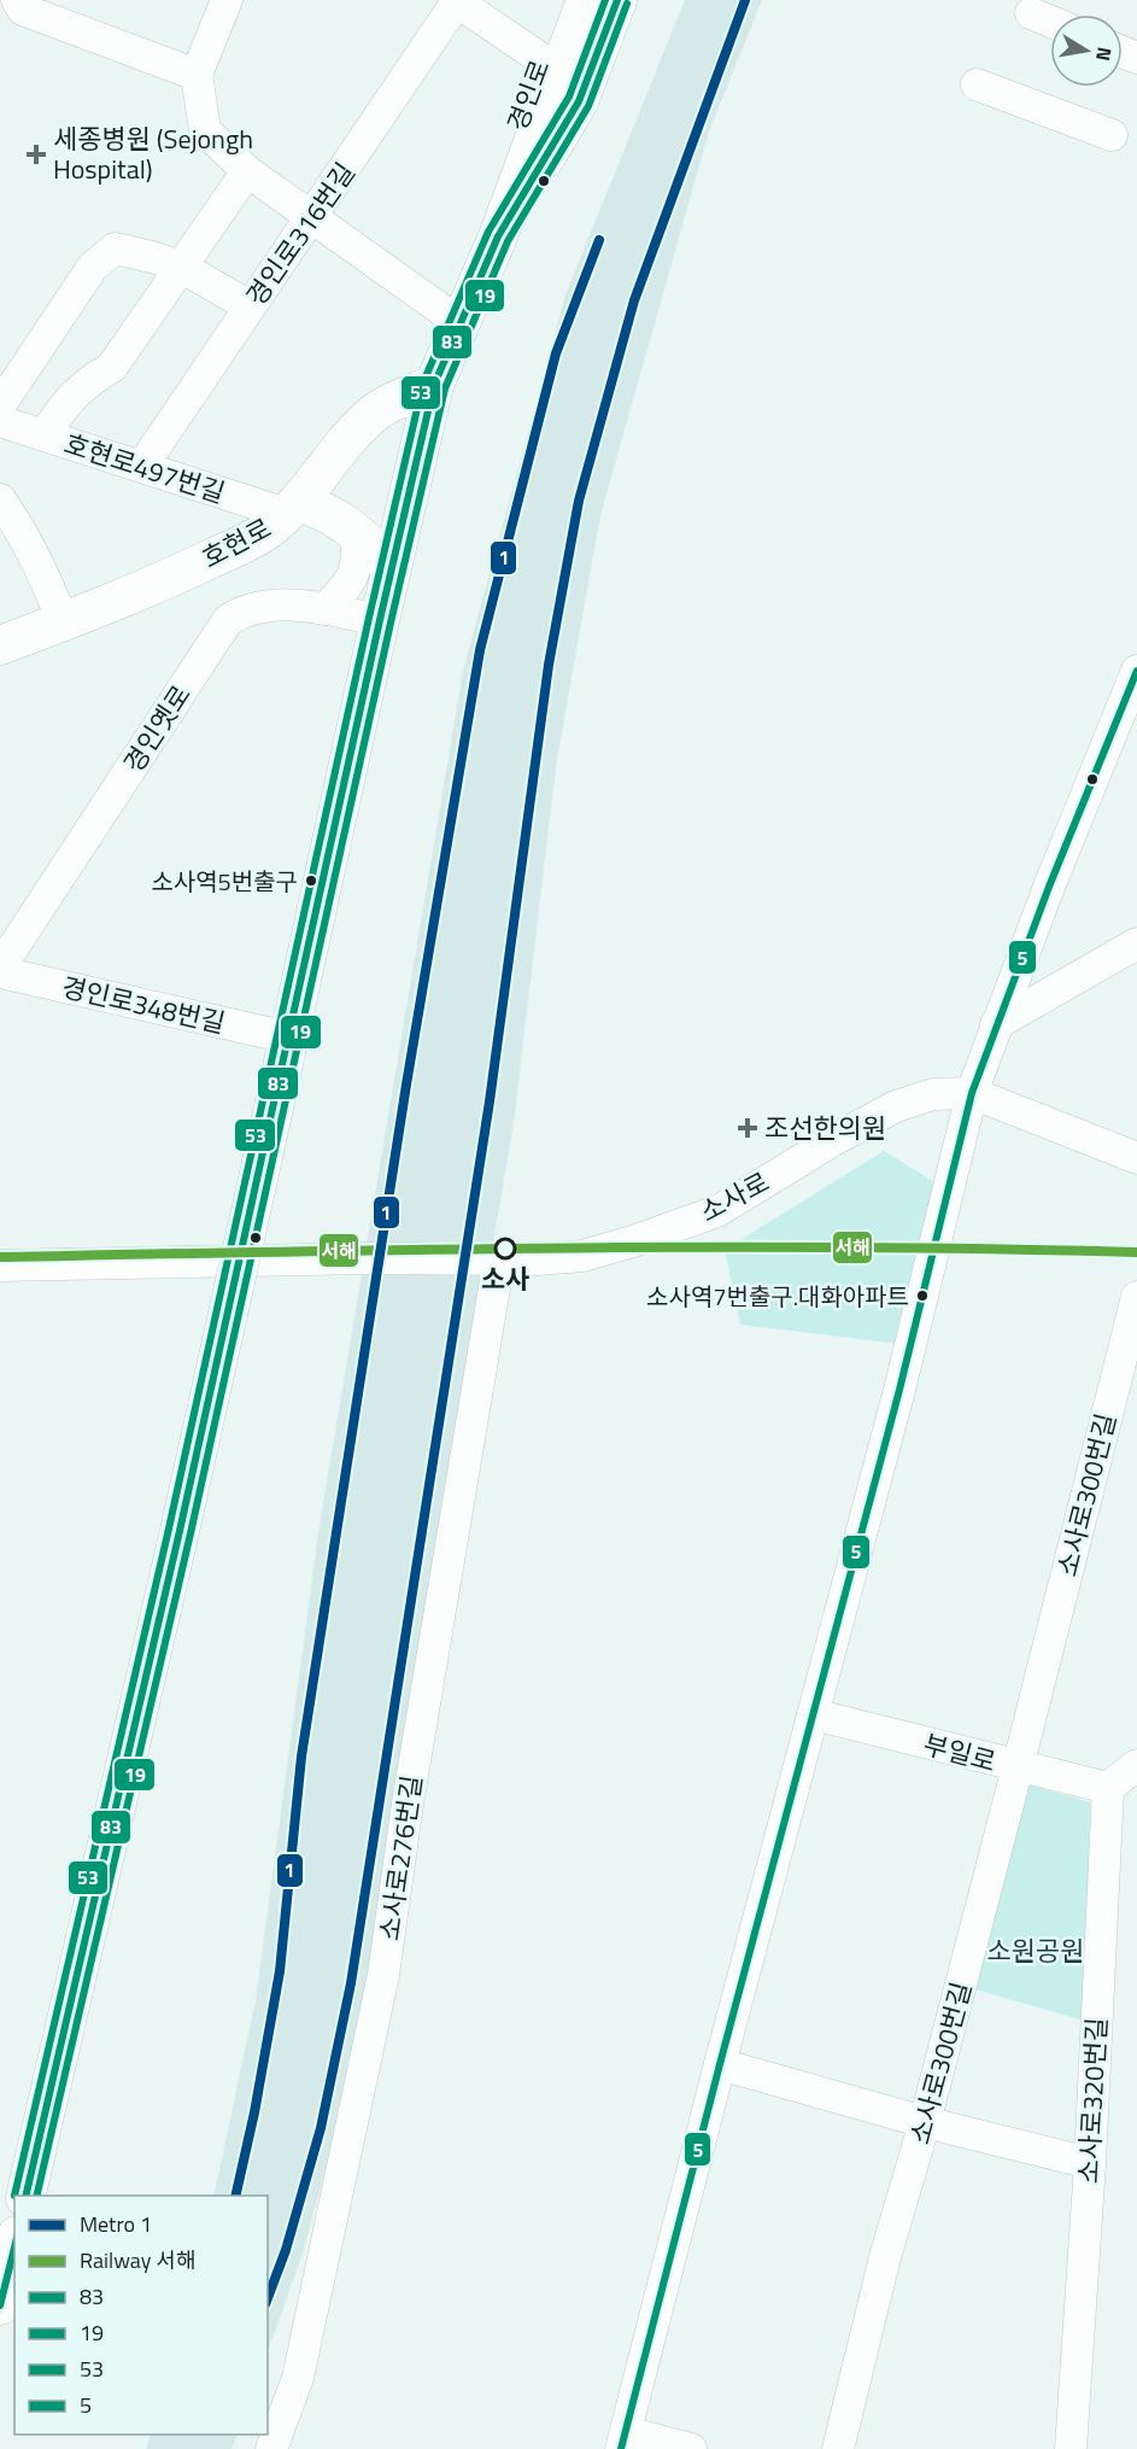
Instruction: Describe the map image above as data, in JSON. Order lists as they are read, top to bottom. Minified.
{"streets":{"main road":["경인로","호현로"],"street":["경인로316번길","호현로497번길","경인옛로","경인로348번길","소사로","소사로300번길","부일로","소사로276번길","소사로320번길"]},"crossings":[["경인로","경인로316번길"],["경인로","호현로"],["경인로","경인옛로"],["경인로","경인로348번길"],["경인로316번길","호현로497번길"],["호현로497번길","호현로"],["경인옛로","경인로348번길"],["소사로","소사로276번길"],["소사로300번길","부일로"],["부일로","소사로320번길"]],"parks":["소원공원"],"places":{"health":["세종병원 (Sejongh Hospital)","조선한의원"],"other":["소사역5번출구","소사","소사역7번출구.대화아파트"]},"lines":["metro line 1","transit line 83","transit line 53","transit line 19","transit line 5","rail line 서해"],"legend":["Metro 1","Railway 서해","83","19","53","5"],"north":"right"}
